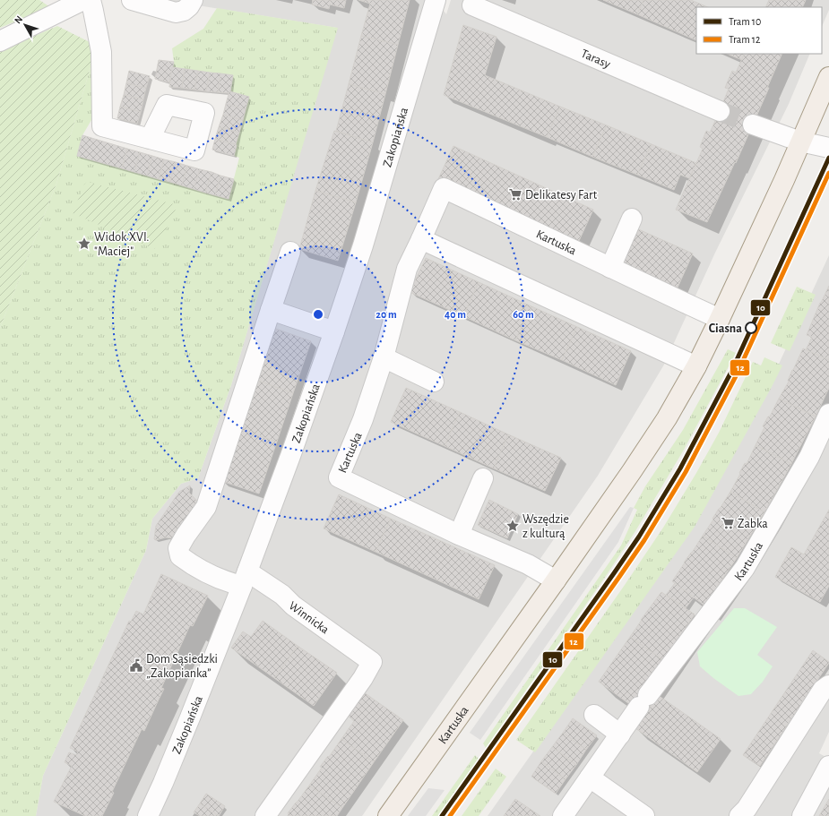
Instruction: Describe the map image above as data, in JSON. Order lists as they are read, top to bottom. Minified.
{"streets":{"main road":["Kartuska"],"street":["Tarasy","Zakopiańska","Winnicka"]},"crossings":[["Zakopiańska","Winnicka"]],"places":{"supermarket":["Delikatesy Fart","Żabka"],"place":["Widok XVI. \"Maciej\"","Wszędzie z kulturą"],"other":["Ciasna"],"public building":["Dom Sąsiedzki „Zakopianka”"]},"lines":["tram line 10","tram line 12"],"legend":["Tram 10","Tram 12"],"north":"top left","rings":["20 m","40 m","60 m"]}
